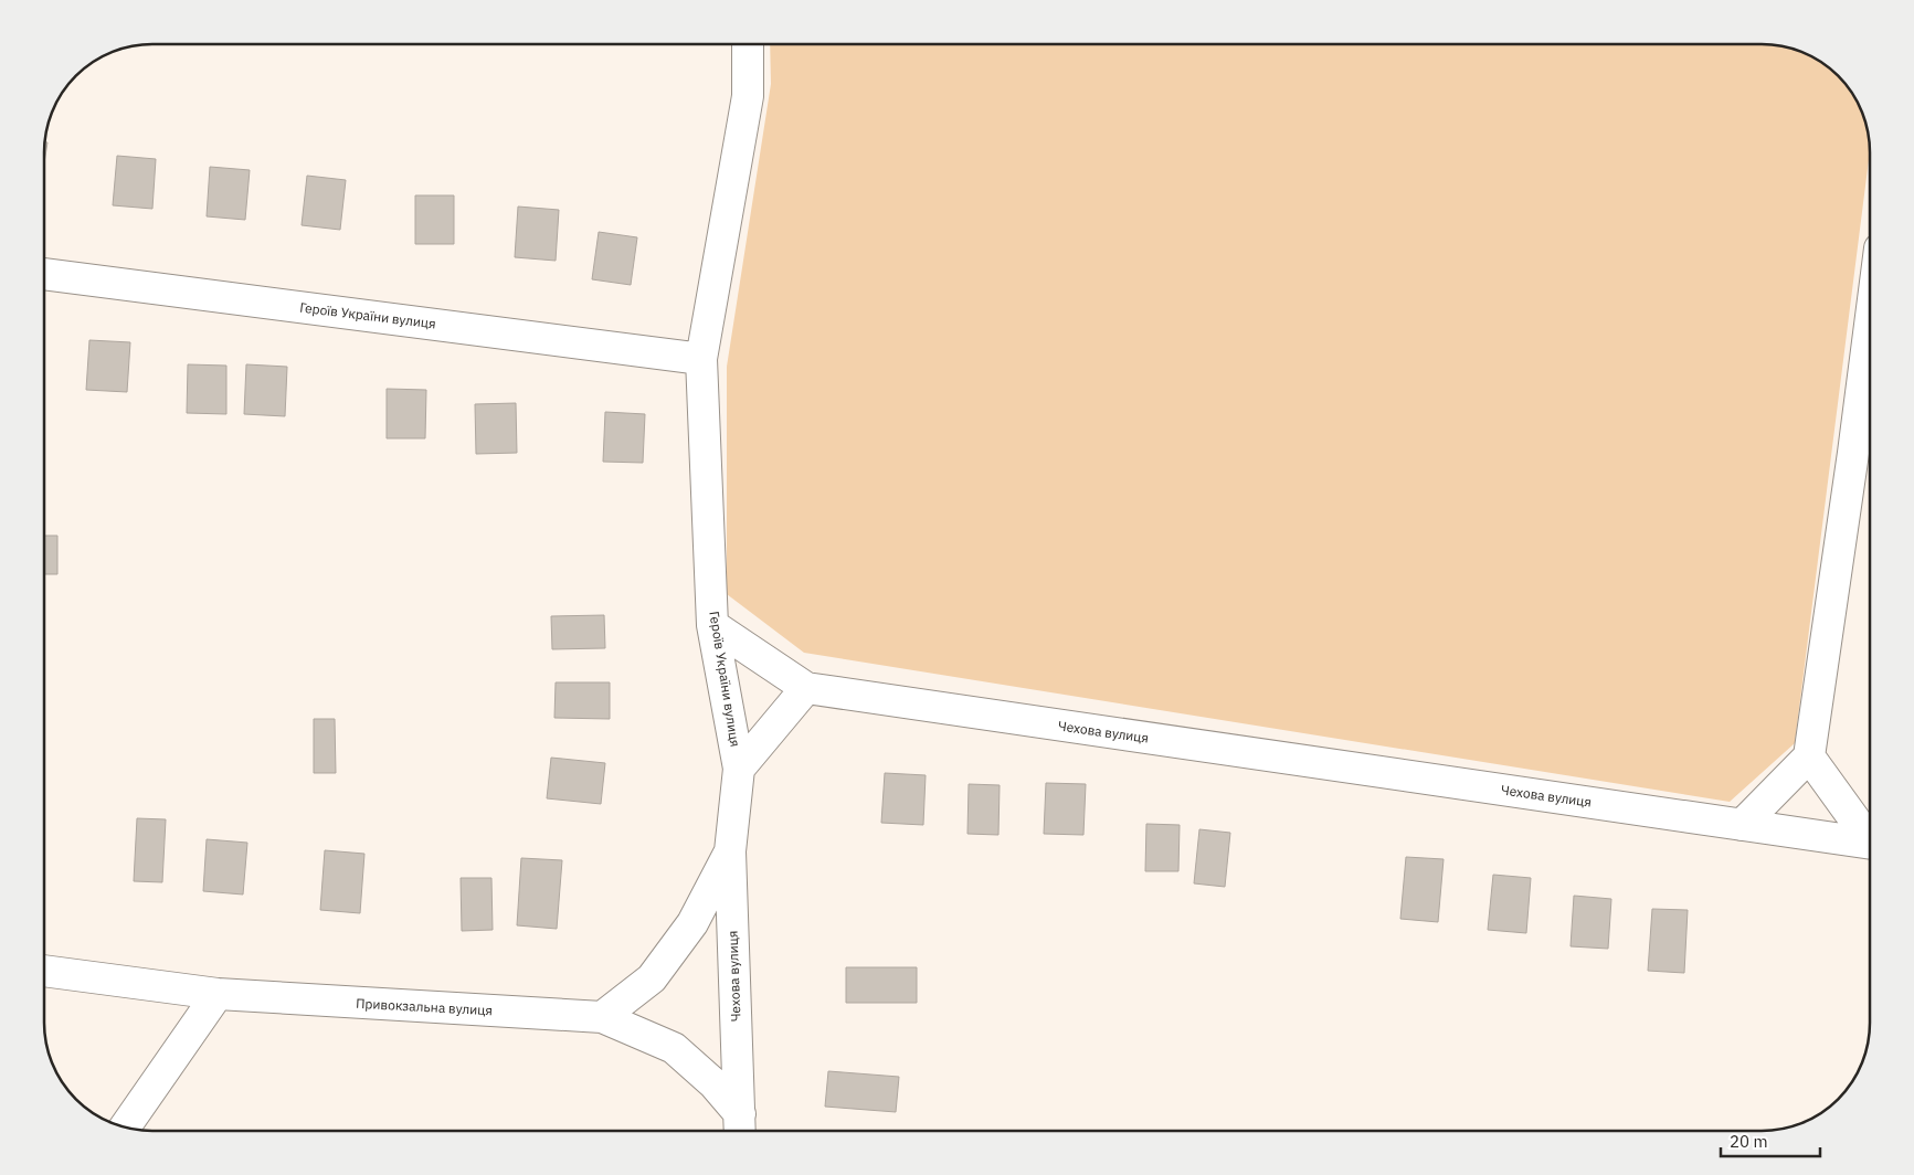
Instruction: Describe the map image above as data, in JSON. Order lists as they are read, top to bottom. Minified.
{"streets":{"street":["Героїв України вулиця","Чехова вулиця","Привокзальна вулиця"]},"crossings":[["Героїв України вулиця","Чехова вулиця"],["Чехова вулиця","Привокзальна вулиця"]],"scale_bar":"20 m"}
